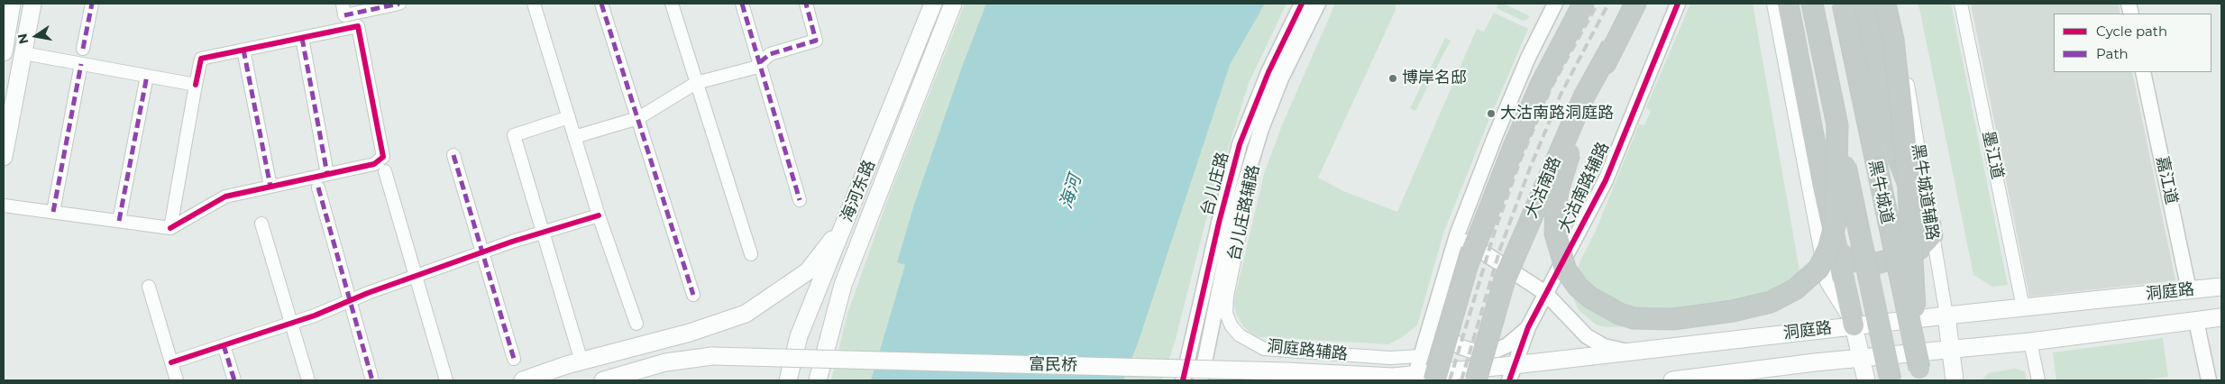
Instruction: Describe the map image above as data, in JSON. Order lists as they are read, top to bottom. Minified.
{"streets":{"highway":["大沽南路","黑牛城道"],"main road":["海河东路","黑牛城道辅路","洞庭路","富民桥"],"street":["墨江道","嘉江道","台儿庄路","大沽南路辅路","台儿庄路辅路","洞庭路辅路"]},"crossings":[["墨江道","洞庭路"],["嘉江道","洞庭路"],["台儿庄路","台儿庄路辅路"],["大沽南路辅路","洞庭路"],["黑牛城道辅路","洞庭路"],["台儿庄路辅路","洞庭路辅路"],["洞庭路","富民桥"]],"water":["海河"],"places":["博岸名邸","大沽南路洞庭路"],"legend":["Cycle path","Path"],"north":"left"}
